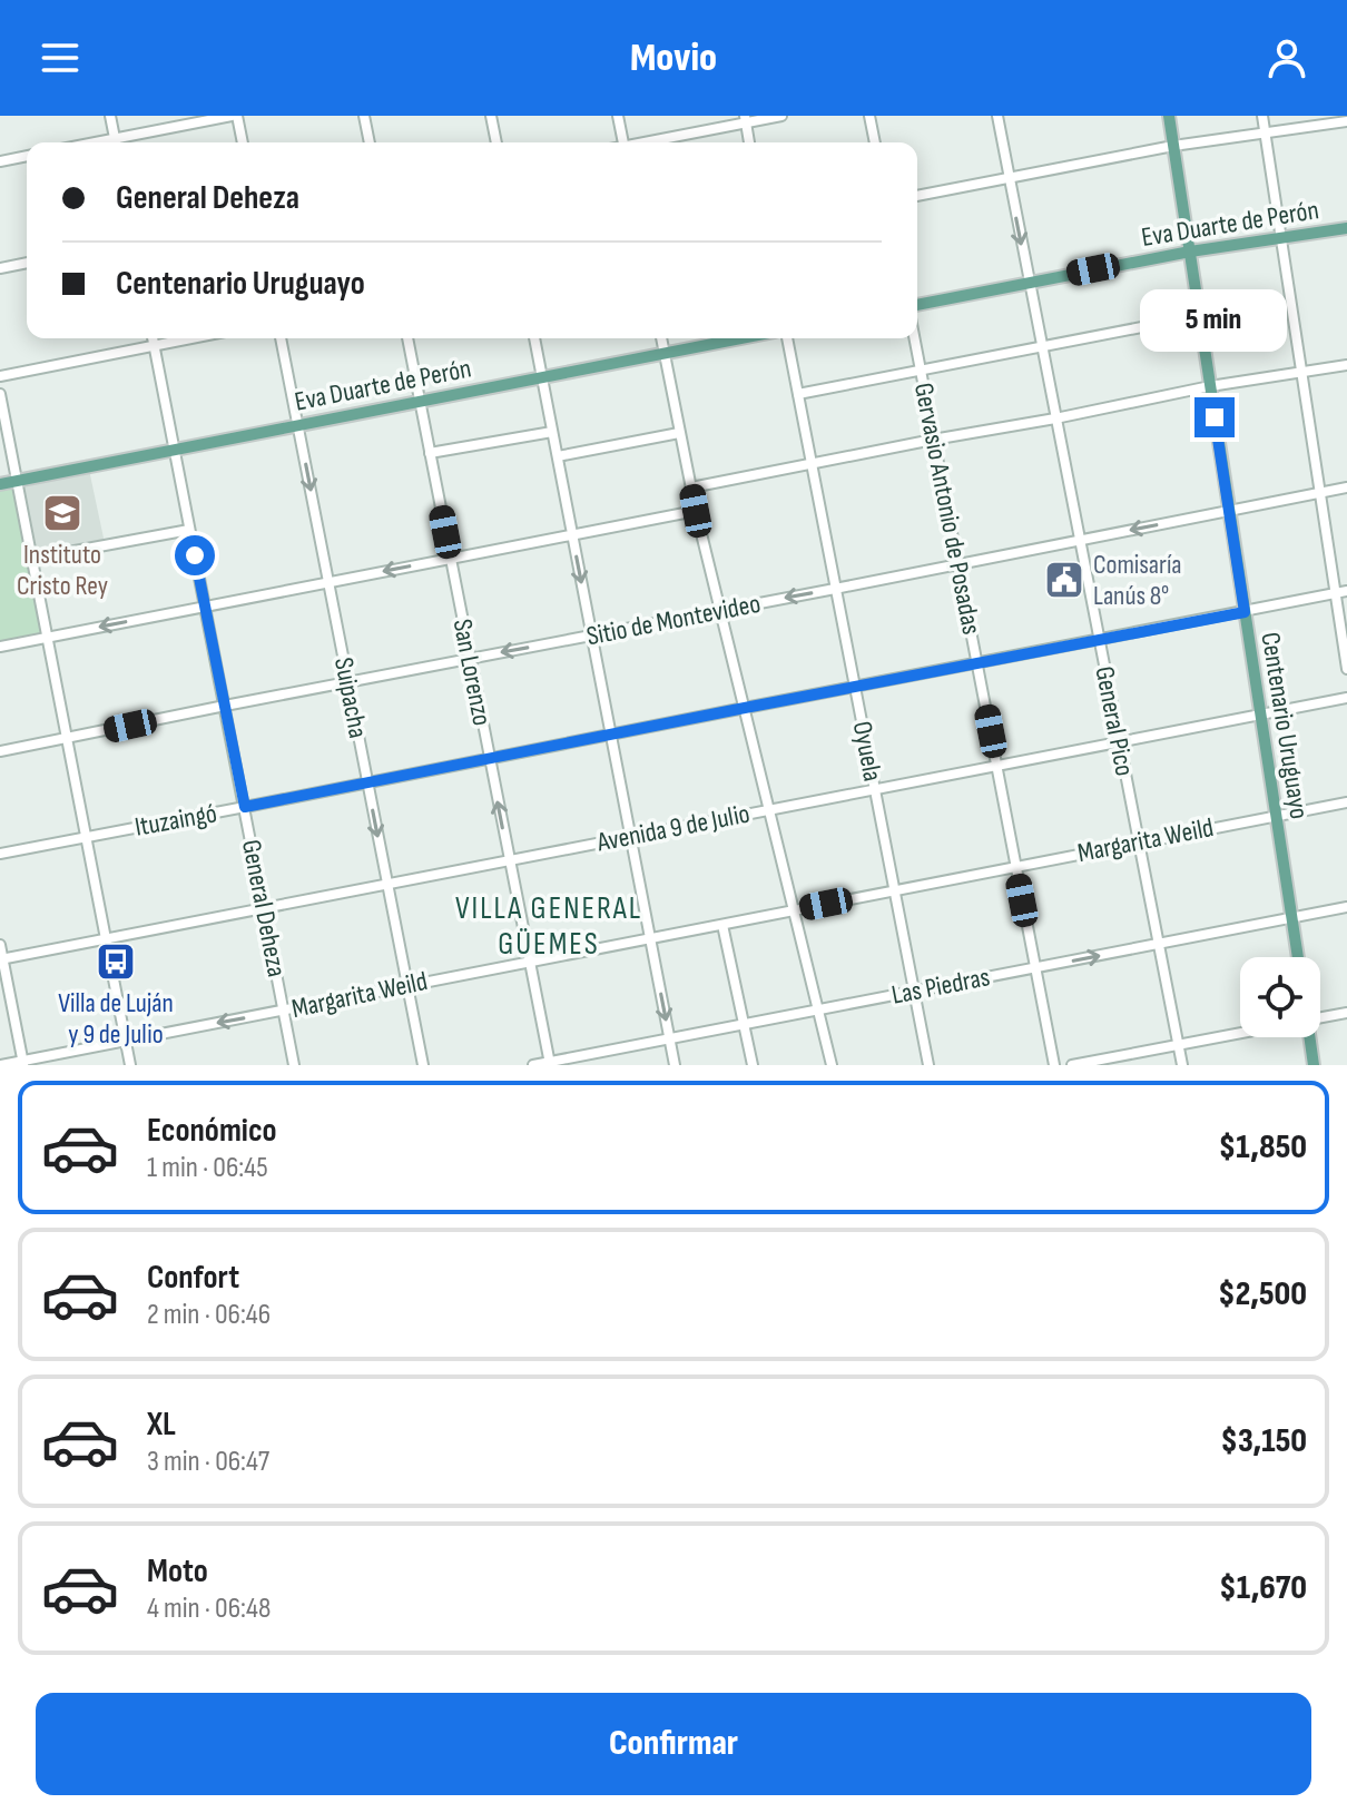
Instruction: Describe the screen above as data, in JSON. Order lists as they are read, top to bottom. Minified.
{"streets":{"main road":["Eva Duarte de Perón","Centenario Uruguayo"],"street":["Gervasio Antonio de Posadas","Sitio de Montevideo","San Lorenzo","Suipacha","General Pico","Oyuela","Ituzaingó","Avenida 9 de Julio","Margarita Weild","General Deheza","Las Piedras"]},"crossings":[["Eva Duarte de Perón","San Lorenzo"],["Eva Duarte de Perón","Suipacha"],["Eva Duarte de Perón","General Pico"],["Eva Duarte de Perón","Centenario Uruguayo"],["Eva Duarte de Perón","General Deheza"],["Gervasio Antonio de Posadas","Sitio de Montevideo"],["Gervasio Antonio de Posadas","Ituzaingó"],["Gervasio Antonio de Posadas","Avenida 9 de Julio"],["Gervasio Antonio de Posadas","Margarita Weild"],["Gervasio Antonio de Posadas","Las Piedras"],["Sitio de Montevideo","San Lorenzo"],["Sitio de Montevideo","Suipacha"],["Sitio de Montevideo","General Pico"],["Sitio de Montevideo","Centenario Uruguayo"],["Sitio de Montevideo","Oyuela"],["Sitio de Montevideo","General Deheza"],["San Lorenzo","Ituzaingó"],["San Lorenzo","Avenida 9 de Julio"],["San Lorenzo","Margarita Weild"],["San Lorenzo","Las Piedras"],["Suipacha","Ituzaingó"],["Suipacha","Avenida 9 de Julio"],["Suipacha","Margarita Weild"],["General Pico","Ituzaingó"],["General Pico","Avenida 9 de Julio"],["General Pico","Margarita Weild"],["General Pico","Las Piedras"],["Centenario Uruguayo","Ituzaingó"],["Centenario Uruguayo","Avenida 9 de Julio"],["Centenario Uruguayo","Margarita Weild"],["Centenario Uruguayo","Las Piedras"],["Oyuela","Ituzaingó"],["Oyuela","Avenida 9 de Julio"],["Oyuela","Margarita Weild"],["Oyuela","Las Piedras"],["Ituzaingó","General Deheza"],["Avenida 9 de Julio","General Deheza"],["Margarita Weild","General Deheza"]],"one_way":["Suipacha"],"districts":["VILLA GENERAL GÜEMES"],"places":{"school or university":["Instituto Cristo Rey"],"public building":["Comisaría Lanús 8°"],"bus stop":["Villa de Luján y 9 de Julio"]},"page":{"header":"Movio","banner":["General Deheza","Centenario Uruguayo"],"bubble":"5 min","list":[{"name":"Económico","note":"1 min · 06:45","value":"$1,850"},{"name":"Confort","note":"2 min · 06:46","value":"$2,500"},{"name":"XL","note":"3 min · 06:47","value":"$3,150"},{"name":"Moto","note":"4 min · 06:48","value":"$1,670"}],"buttons":"Confirmar"}}
